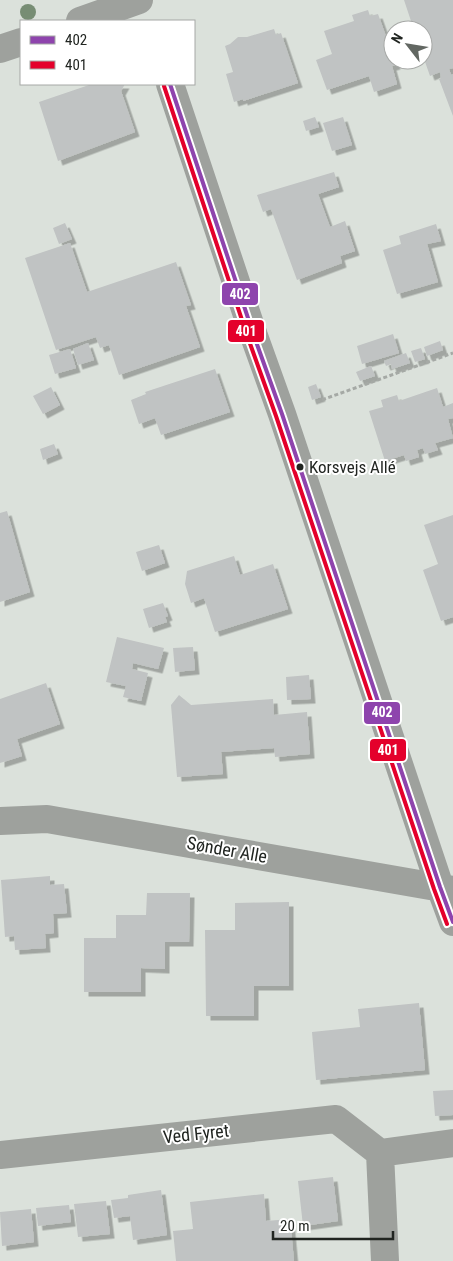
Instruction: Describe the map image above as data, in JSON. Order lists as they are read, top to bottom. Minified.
{"streets":{"street":["Sønder Alle","Ved Fyret"]},"places":["Korsvejs Allé"],"lines":["transit line 402","transit line 401"],"legend":["402","401"],"scale_bar":"20 m","north":"top left"}
